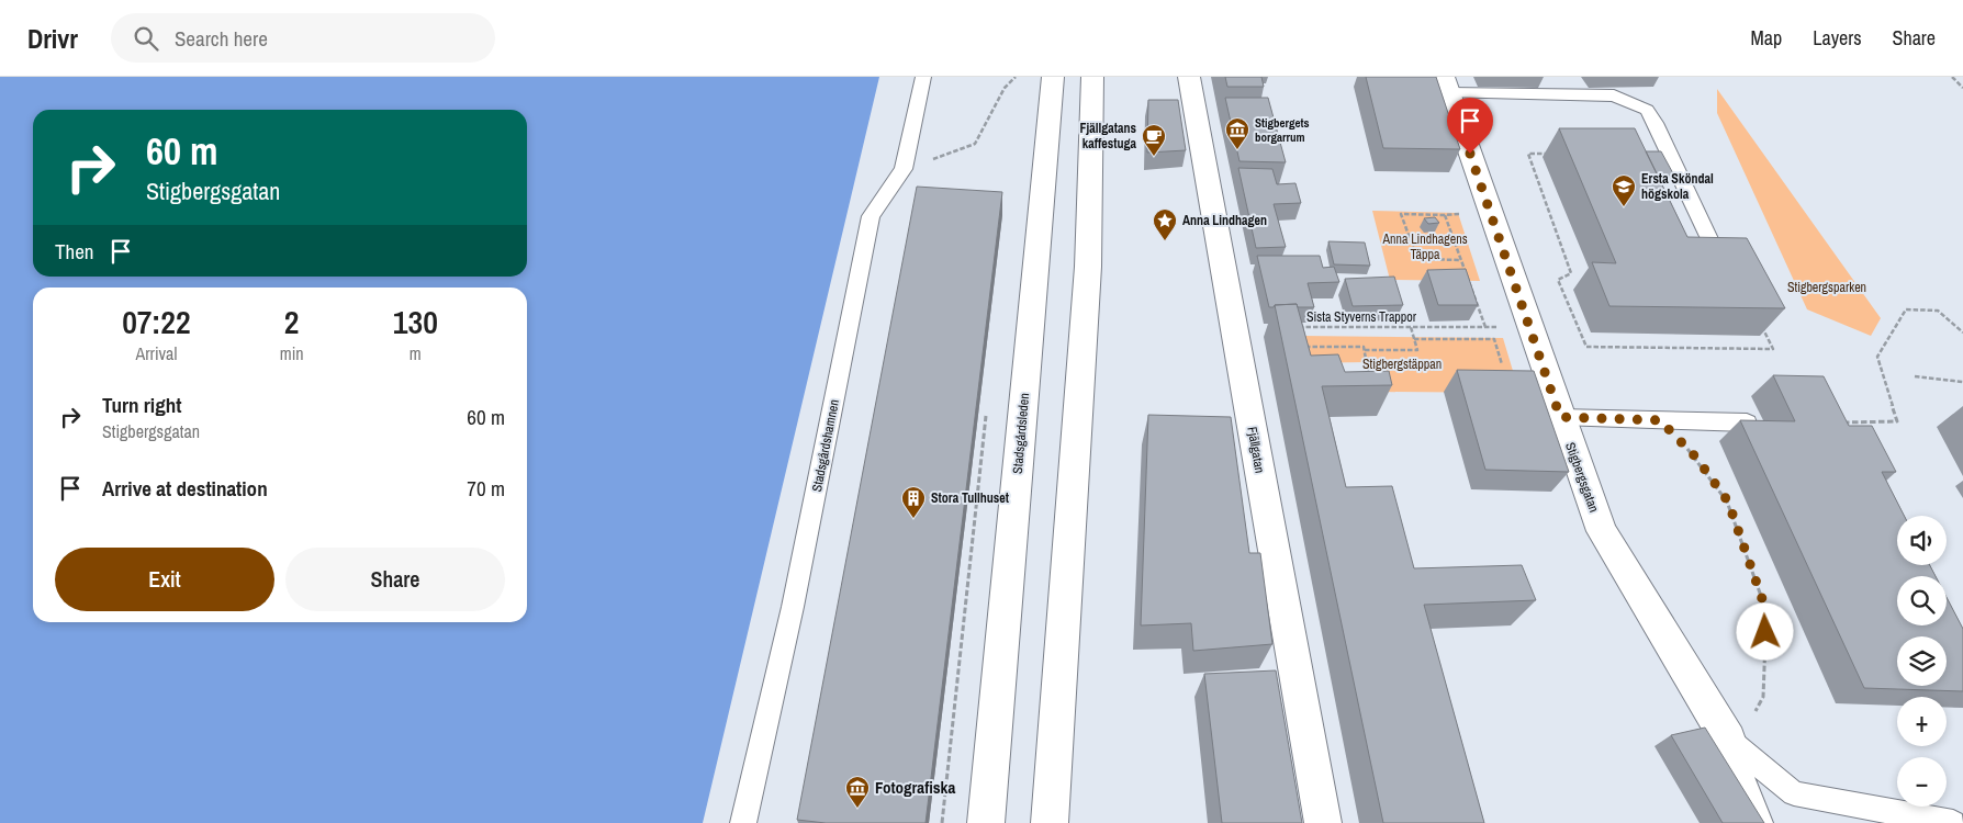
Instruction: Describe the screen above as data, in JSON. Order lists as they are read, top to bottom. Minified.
{"streets":{"main road":["Stadsgårdsleden","Fjällgatan","Stigbergsgatan"],"lane":["Stadsgårdshamnen"],"path":["Sista Styverns Trappor"]},"parks":["Anna Lindhagens Täppa","Stigbergsparken","Stigbergstäppan"],"places":{"museum":["Stigbergets borgarrum","Fotografiska"],"cafe":["Fjällgatans kaffestuga"],"school or university":["Ersta Sköndal högskola"],"place":["Anna Lindhagen"],"building":["Stora Tullhuset"]},"page":{"header":"Drivr","search":"Search here","nav":["Map","Layers","Share"],"turn":["60 m","Stigbergsgatan"],"then":"Then","eta":["07:22","Arrival","2","min","130","m"],"list":[{"name":"Turn right","note":"Stigbergsgatan","value":"60 m"},{"name":"Arrive at destination","value":"70 m"}],"map_buttons":["+","−"],"buttons":["Exit","Share"]}}
